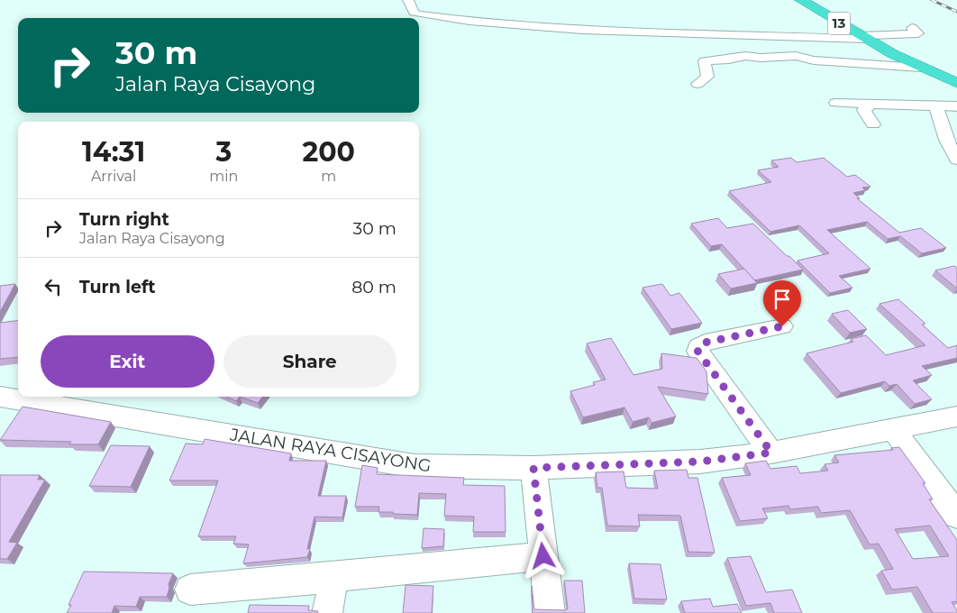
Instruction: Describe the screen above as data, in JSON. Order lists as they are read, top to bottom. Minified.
{"streets":{"highway":["13"],"street":["JALAN RAYA CISAYONG"]},"page":{"turn":["30 m","Jalan Raya Cisayong"],"eta":["14:31","Arrival","3","min","200","m"],"list":[{"name":"Turn right","note":"Jalan Raya Cisayong","value":"30 m"},{"name":"Turn left","value":"80 m"}],"buttons":["Exit","Share"]}}
